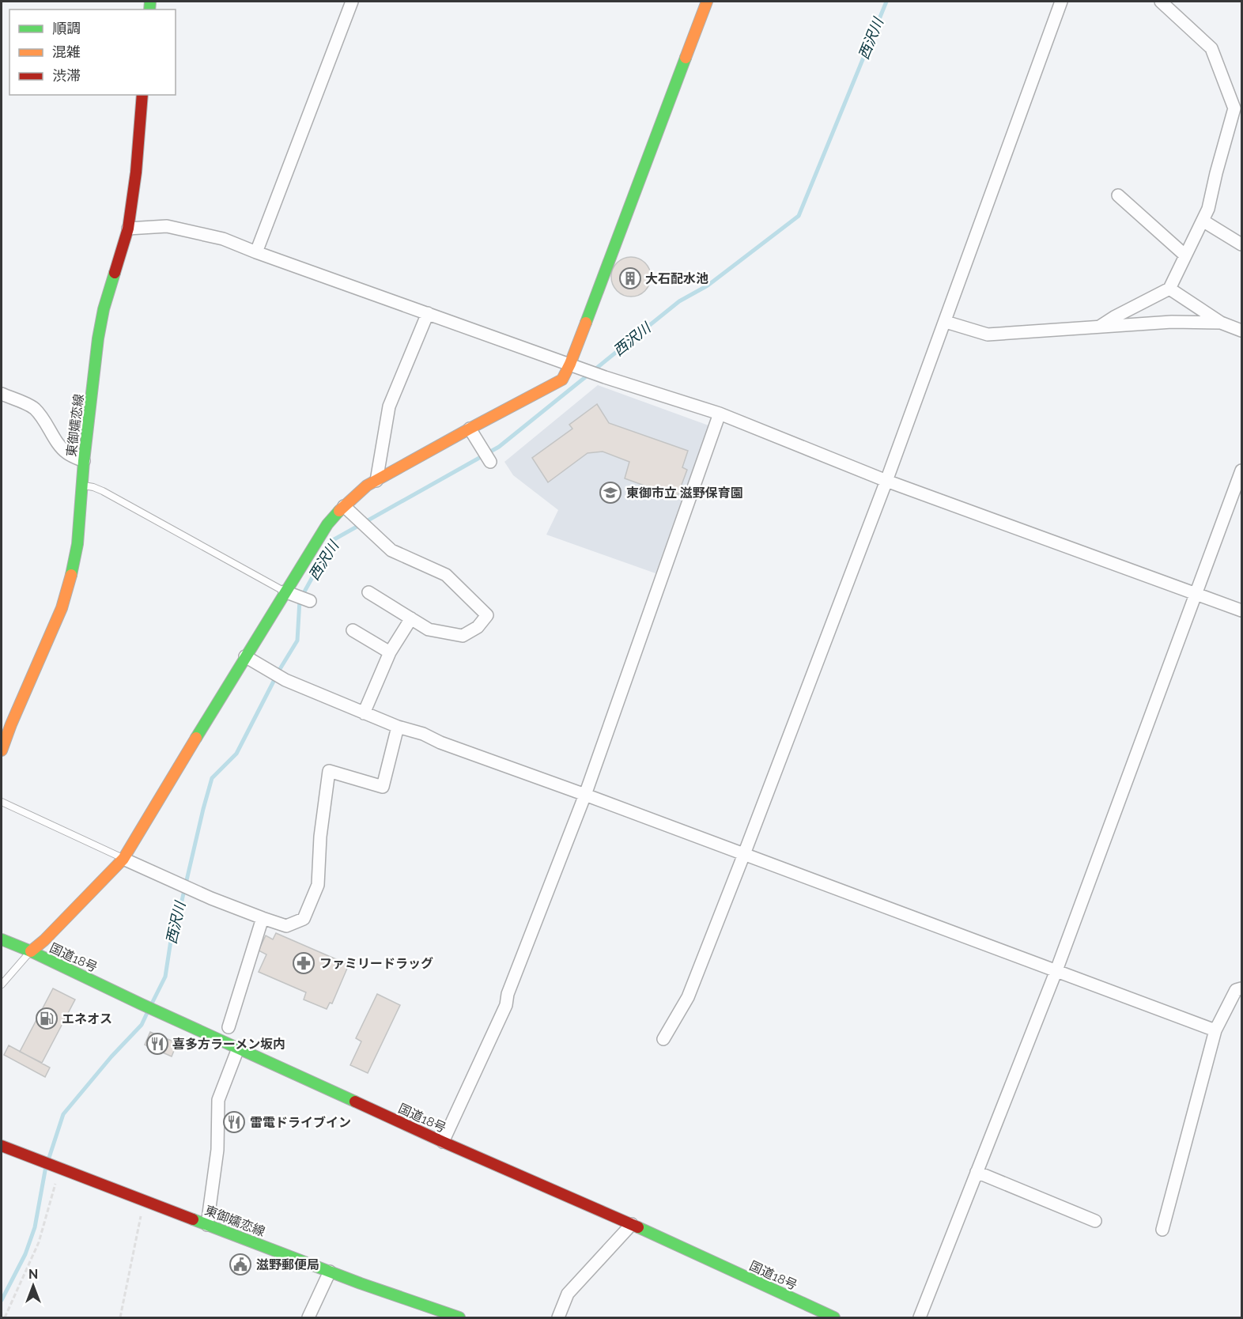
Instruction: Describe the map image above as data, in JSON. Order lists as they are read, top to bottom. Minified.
{"streets":{"main road":["東御嬬恋線","国道18号"]},"water":["西沢川"],"places":{"building":["大石配水池"],"school or university":["東御市立 滋野保育園"],"pharmacy":["ファミリードラッグ"],"fuel station":["エネオス"],"restaurant":["喜多方ラーメン坂内","雷電ドライブイン"],"public building":["滋野郵便局"]},"legend":["順調","混雑","渋滞"],"north":"top"}
